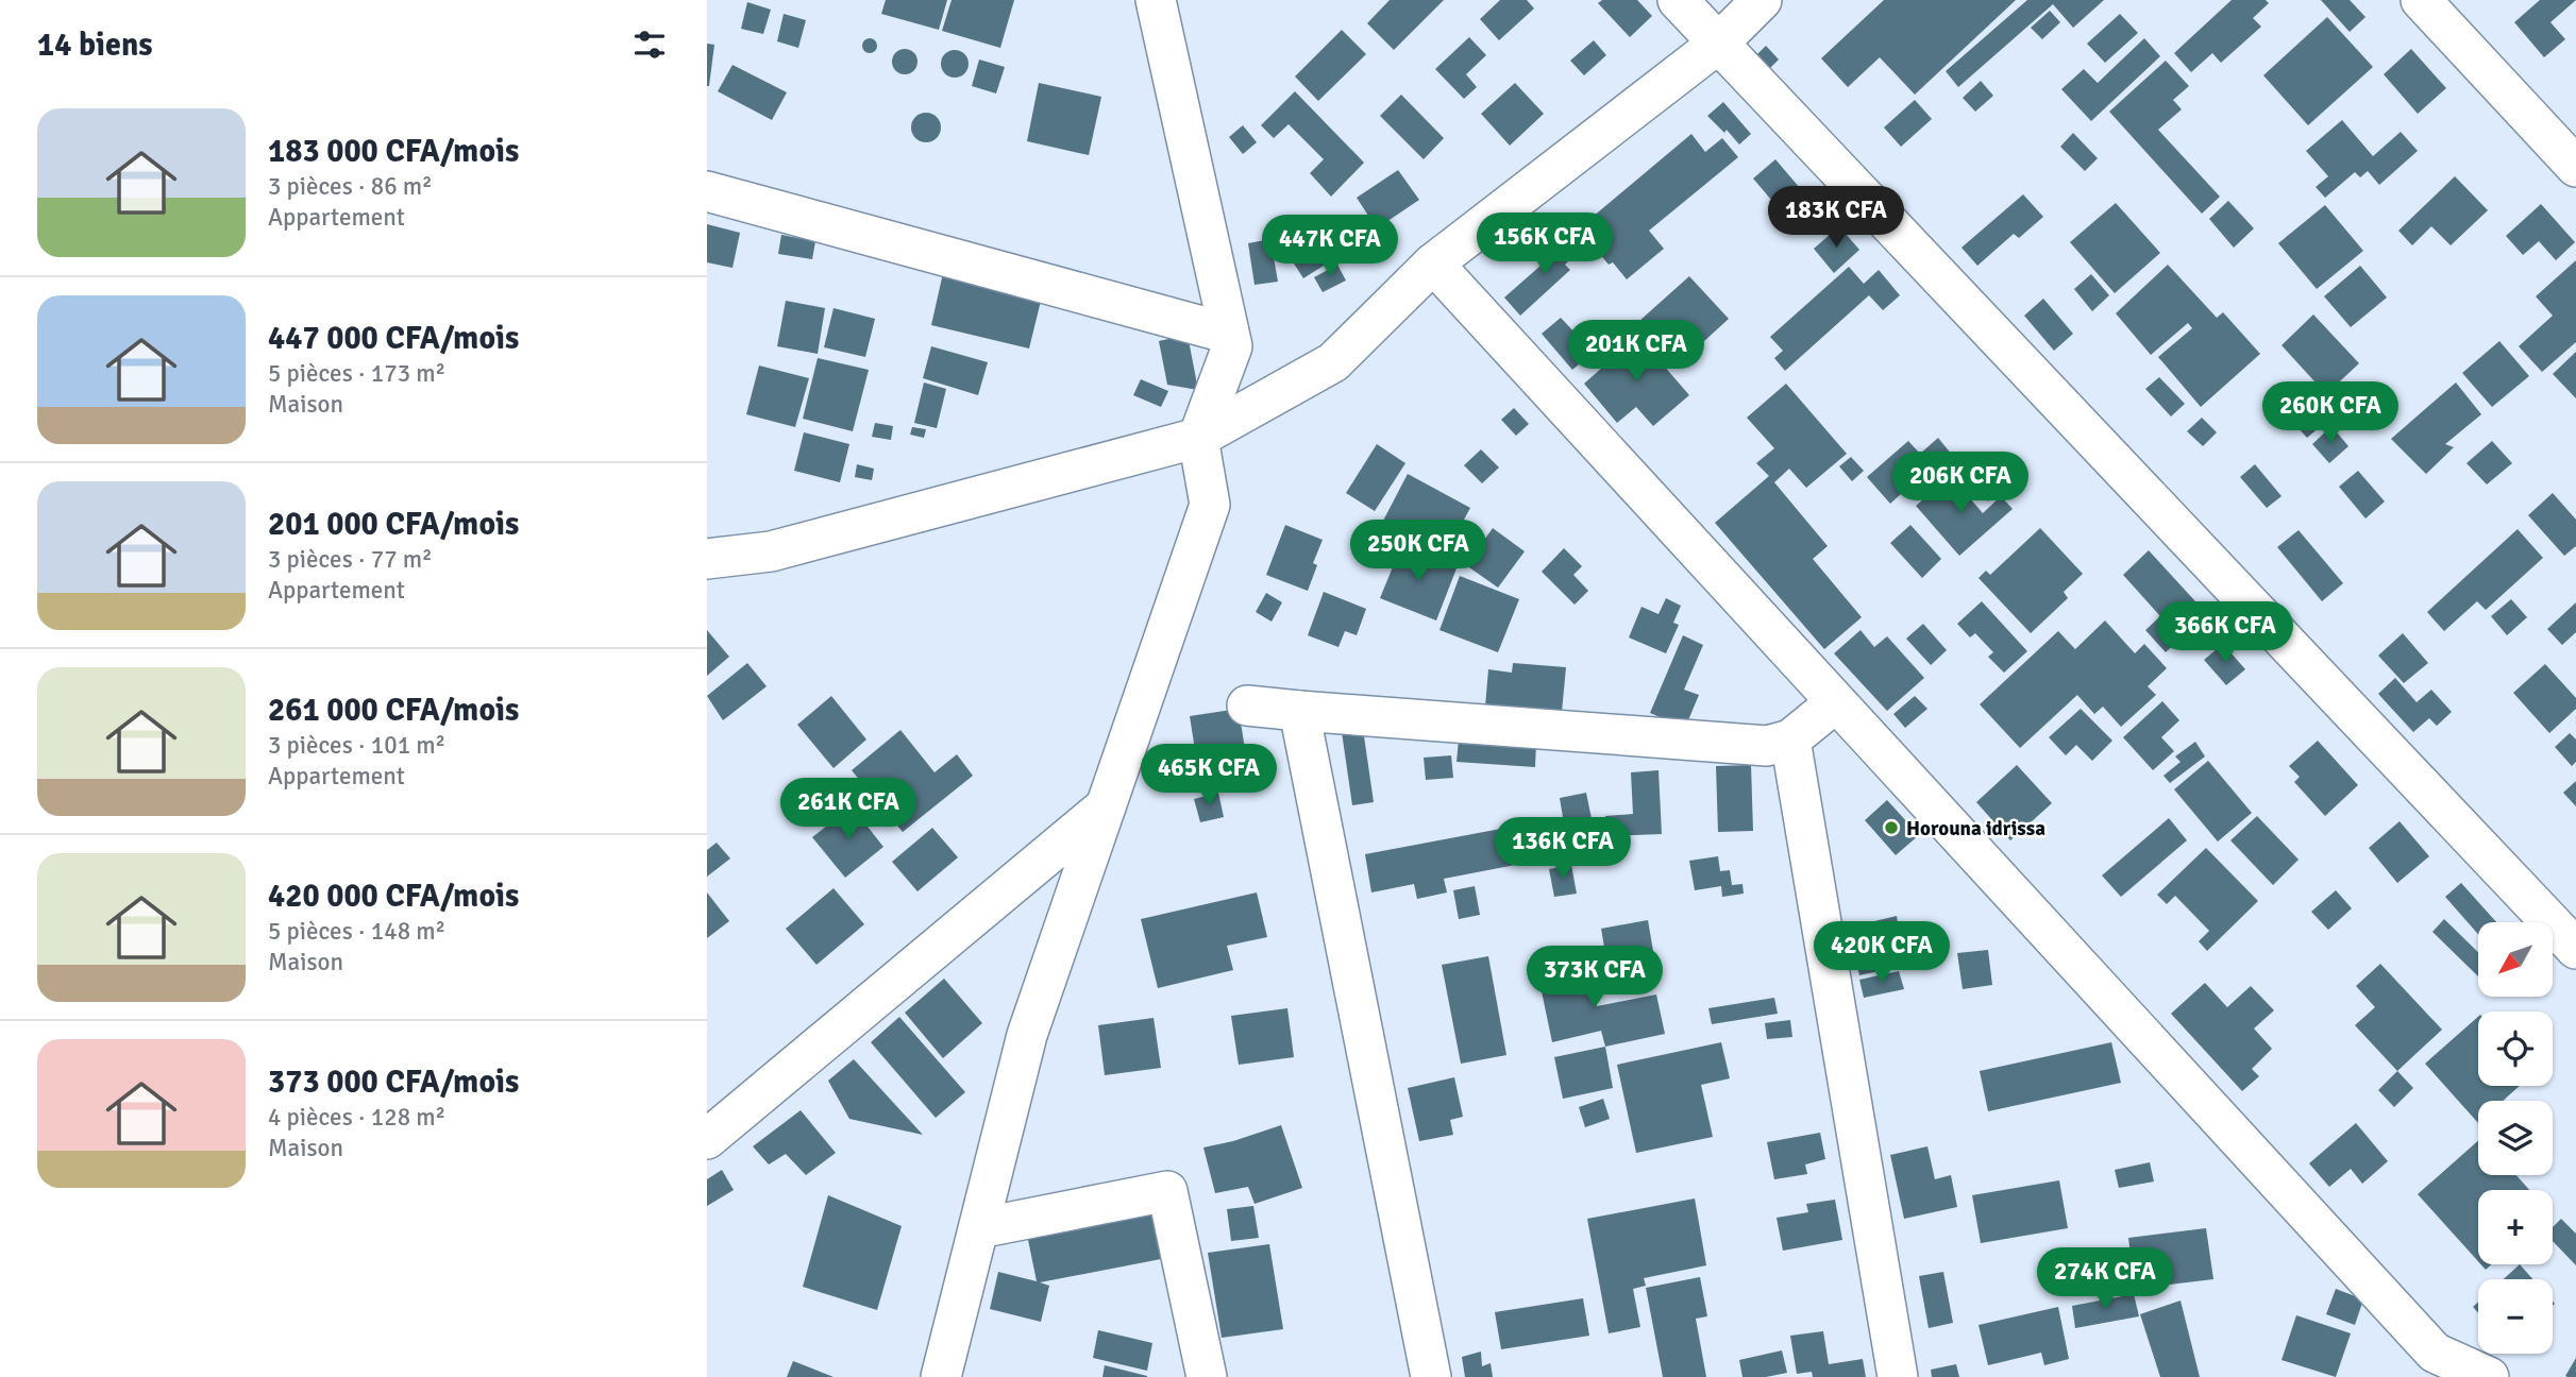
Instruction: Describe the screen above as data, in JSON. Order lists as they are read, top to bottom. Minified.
{"places":["Horouna idrissa"],"north":"bottom left","page":{"heading":"14 biens","list":[{"name":"183 000 CFA/mois","note":"3 pièces · 86 m² · Appartement"},{"name":"447 000 CFA/mois","note":"5 pièces · 173 m² · Maison"},{"name":"201 000 CFA/mois","note":"3 pièces · 77 m² · Appartement"},{"name":"261 000 CFA/mois","note":"3 pièces · 101 m² · Appartement"},{"name":"420 000 CFA/mois","note":"5 pièces · 148 m² · Maison"},{"name":"373 000 CFA/mois","note":"4 pièces · 128 m² · Maison"}],"price":["183K CFA","156K CFA","447K CFA","201K CFA","260K CFA","206K CFA","250K CFA","366K CFA","465K CFA","261K CFA","136K CFA","420K CFA","373K CFA","274K CFA"],"map_buttons":["+","−"]}}
